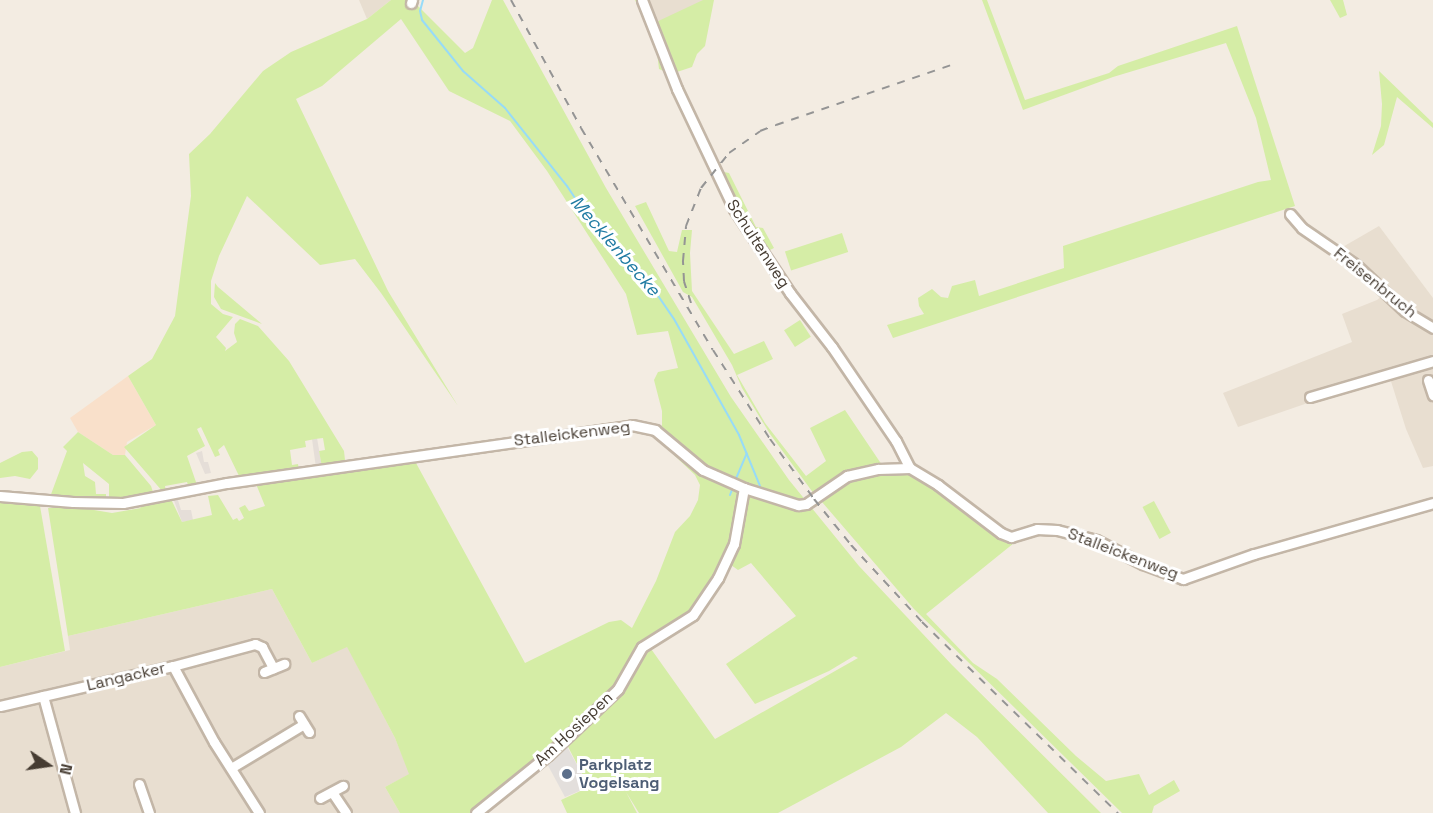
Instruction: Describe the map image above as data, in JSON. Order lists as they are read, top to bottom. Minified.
{"streets":{"street":["Schultenweg","Freisenbruch","Stalleickenweg","Langacker","Am Hosiepen"]},"crossings":[["Schultenweg","Stalleickenweg"],["Stalleickenweg","Am Hosiepen"]],"water":["Mecklenbecke"],"places":["Parkplatz Vogelsang"],"north":"right"}
